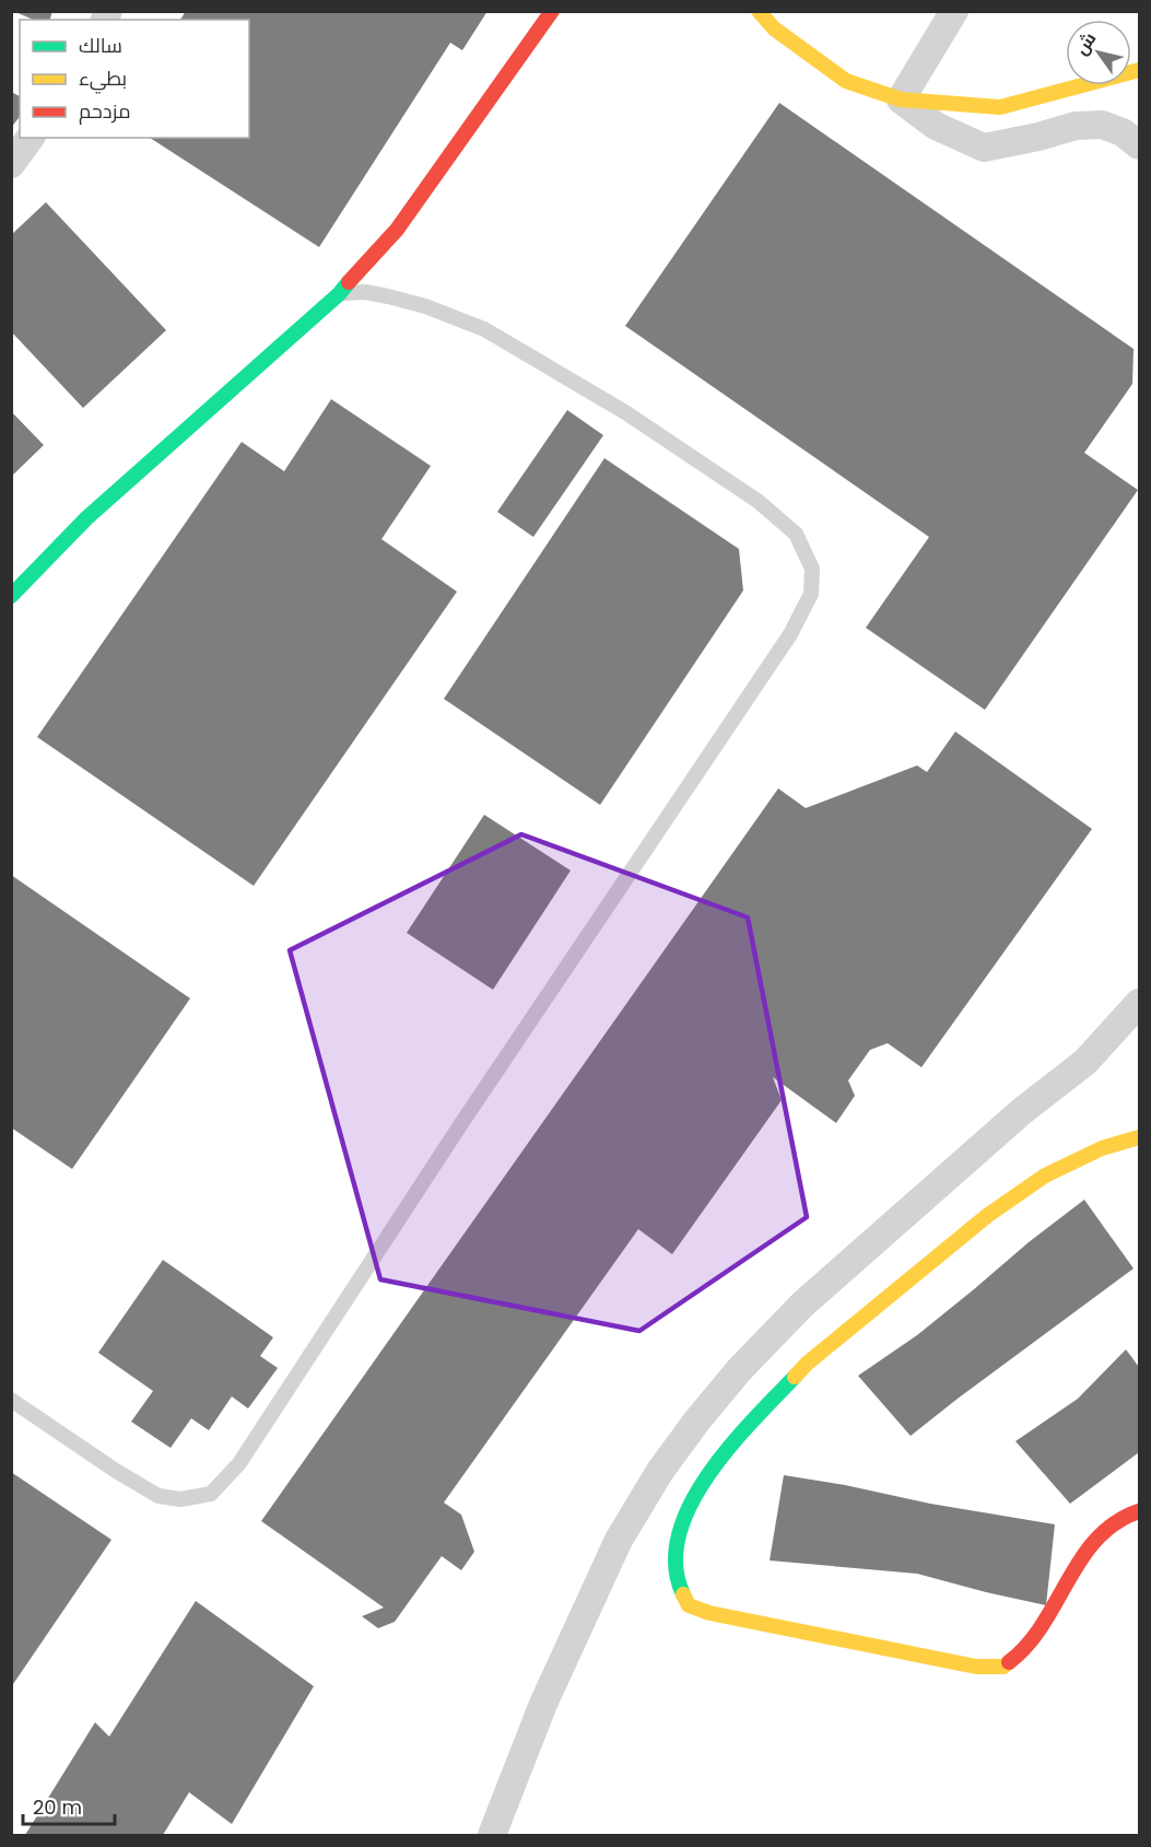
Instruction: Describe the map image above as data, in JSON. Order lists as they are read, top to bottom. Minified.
{"legend":["سالك","بطيء","مزدحم"],"scale_bar":"20 m","north":"top left"}
